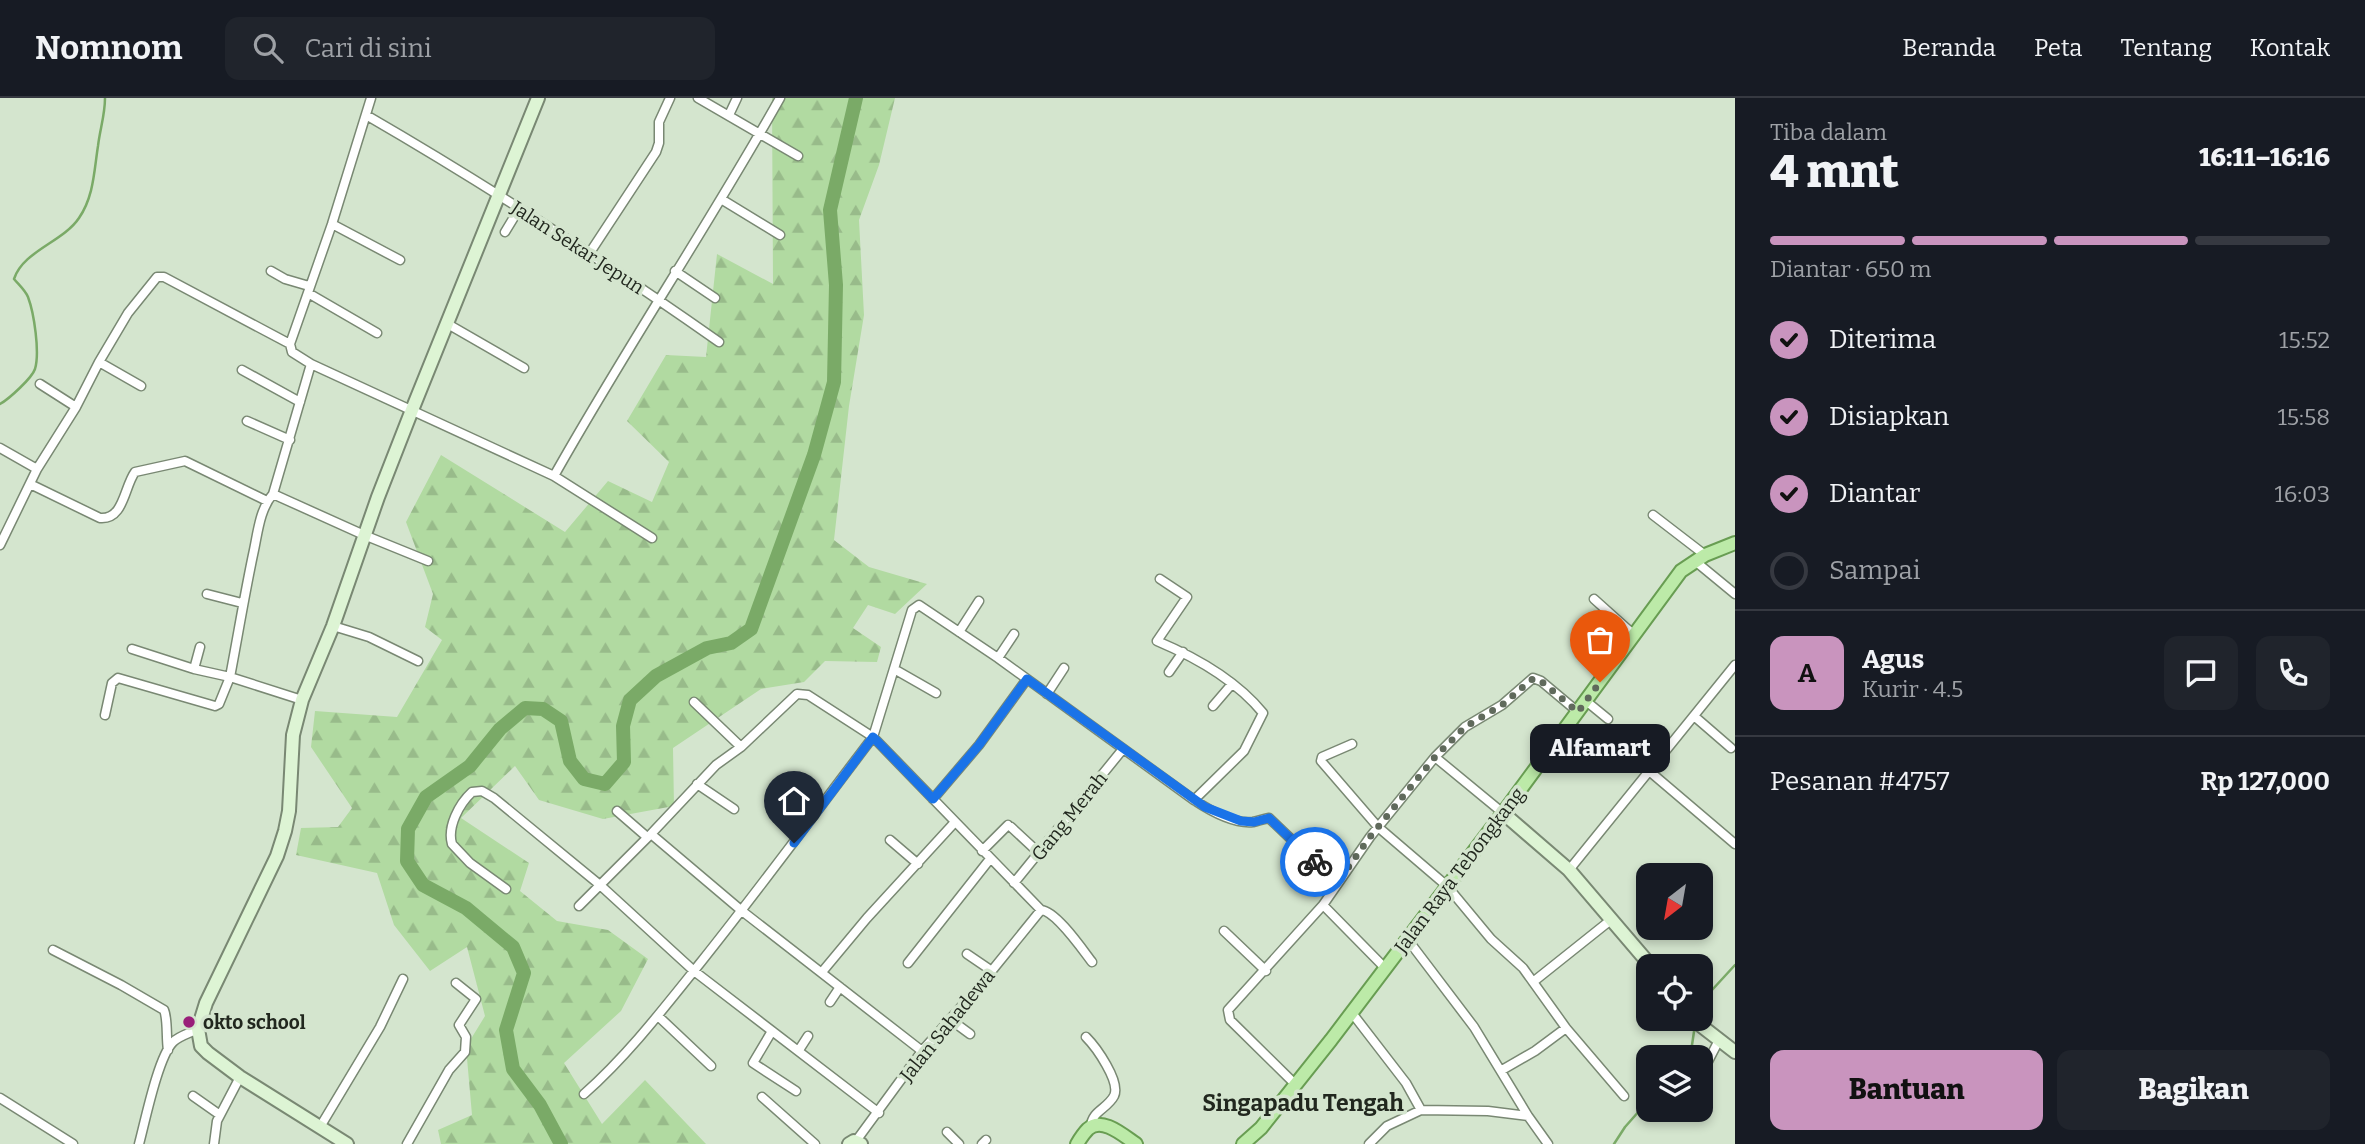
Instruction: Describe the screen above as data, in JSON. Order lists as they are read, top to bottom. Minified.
{"streets":{"main road":["Jalan Raya Tebongkang"],"street":["Jalan Sekar Jepun","Gang Merah","Jalan Sahadewa"]},"districts":["Singapadu Tengah"],"places":["Alfamart","okto school"],"north":"bottom left","page":{"header":"Nomnom","search":"Cari di sini","nav":["Beranda","Peta","Tentang","Kontak"],"heading":["4 mnt","Tiba dalam","16:11–16:16"],"panel":["Agus","Kurir · 4.5","Pesanan #4757","Rp 127,000"],"bar":"Diantar · 650 m","list":[["Diterima","15:52"],["Disiapkan","15:58"],["Diantar","16:03"],"Sampai"],"round":"A","bubble":"Alfamart","buttons":["Bantuan","Bagikan"]}}
